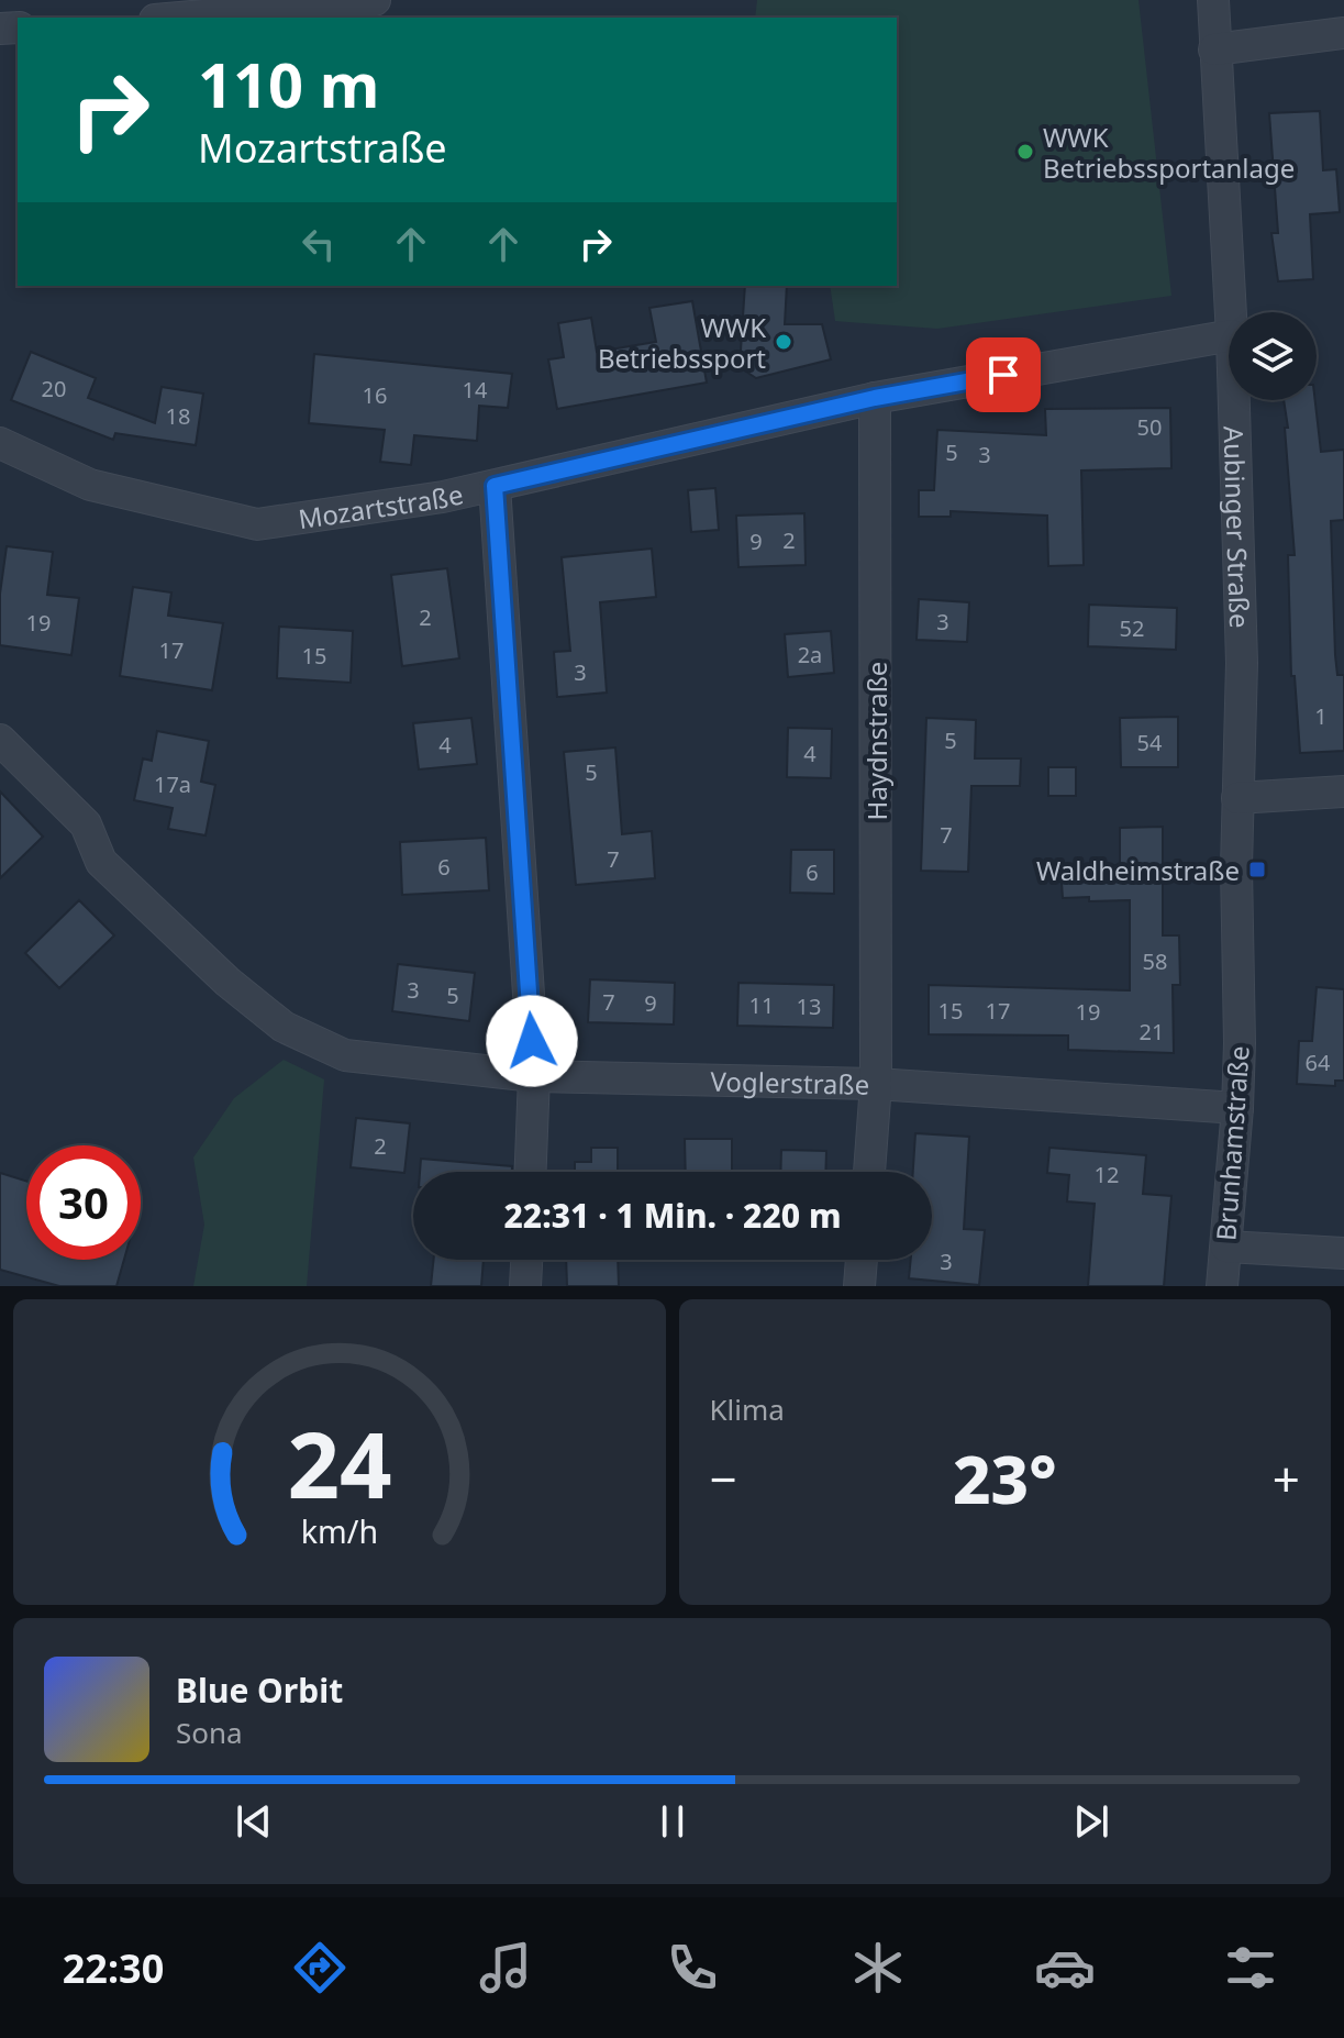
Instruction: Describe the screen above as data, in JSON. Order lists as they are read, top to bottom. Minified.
{"streets":{"street":["Mozartstraße","Aubinger Straße","Haydnstraße","Voglerstraße","Brunhamstraße"]},"crossings":[["Mozartstraße","Haydnstraße"],["Aubinger Straße","Brunhamstraße"],["Haydnstraße","Voglerstraße"],["Voglerstraße","Brunhamstraße"]],"places":{"other":["WWK Betriebssportanlage","WWK Betriebssport"],"transit":["Waldheimstraße"]},"house_numbers":["20","14","16","18","50","5","3","2","9","2","3","19","52","17","2a","15","3","1","5","54","4","4","5","17a","7","7","6","6","58","3","5","7","9","11","13","15","17","19","21","64","2","12","3"],"page":{"turn":["110 m","Mozartstraße"],"limit":"30","trip":"22:31 · 1 Min. · 220 m","tile":"Klima","heat":["−","23°","+"],"song":["Blue Orbit","Sona"],"tabs":"22:30","gauge":["24","km/h"]}}
